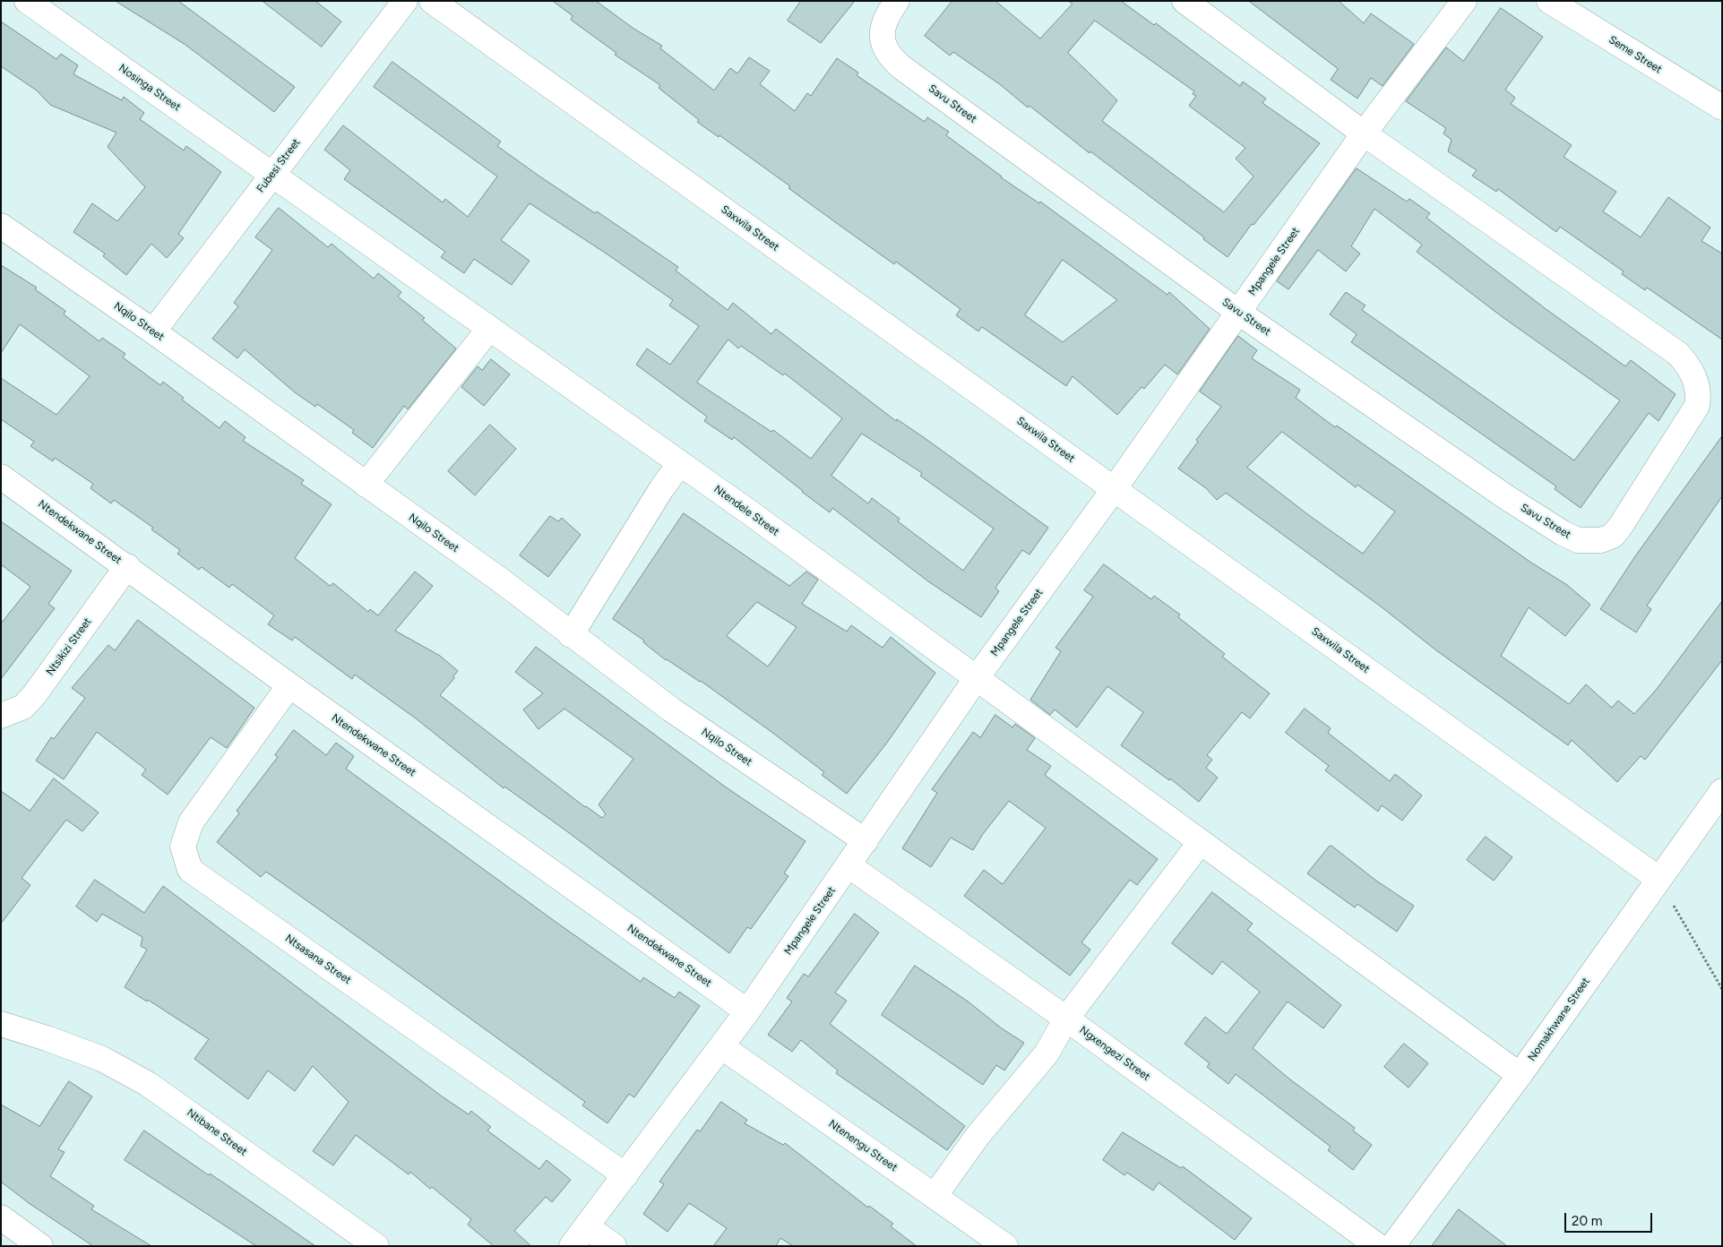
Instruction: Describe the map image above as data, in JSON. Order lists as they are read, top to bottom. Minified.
{"streets":{"street":["Seme Street","Nosinga Street","Savu Street","Fubesi Street","Saxwila Street","Mpangele Street","Nqilo Street","Ntendele Street","Ntendekwane Street","Ntsikizi Street","Ntsasana Street","Nomakhwane Street","Ngxengezi Street","Ntibane Street","Ntenengu Street"]},"crossings":[["Nosinga Street","Fubesi Street"],["Nosinga Street","Ntendele Street"],["Savu Street","Mpangele Street"],["Fubesi Street","Nqilo Street"],["Saxwila Street","Mpangele Street"],["Saxwila Street","Nomakhwane Street"],["Mpangele Street","Nqilo Street"],["Mpangele Street","Ntendele Street"],["Mpangele Street","Ntendekwane Street"],["Mpangele Street","Ntsasana Street"],["Mpangele Street","Ngxengezi Street"],["Mpangele Street","Ntenengu Street"],["Ntendele Street","Nomakhwane Street"],["Ntendekwane Street","Ntsikizi Street"],["Ntendekwane Street","Ntsasana Street"]],"scale_bar":"20 m"}
